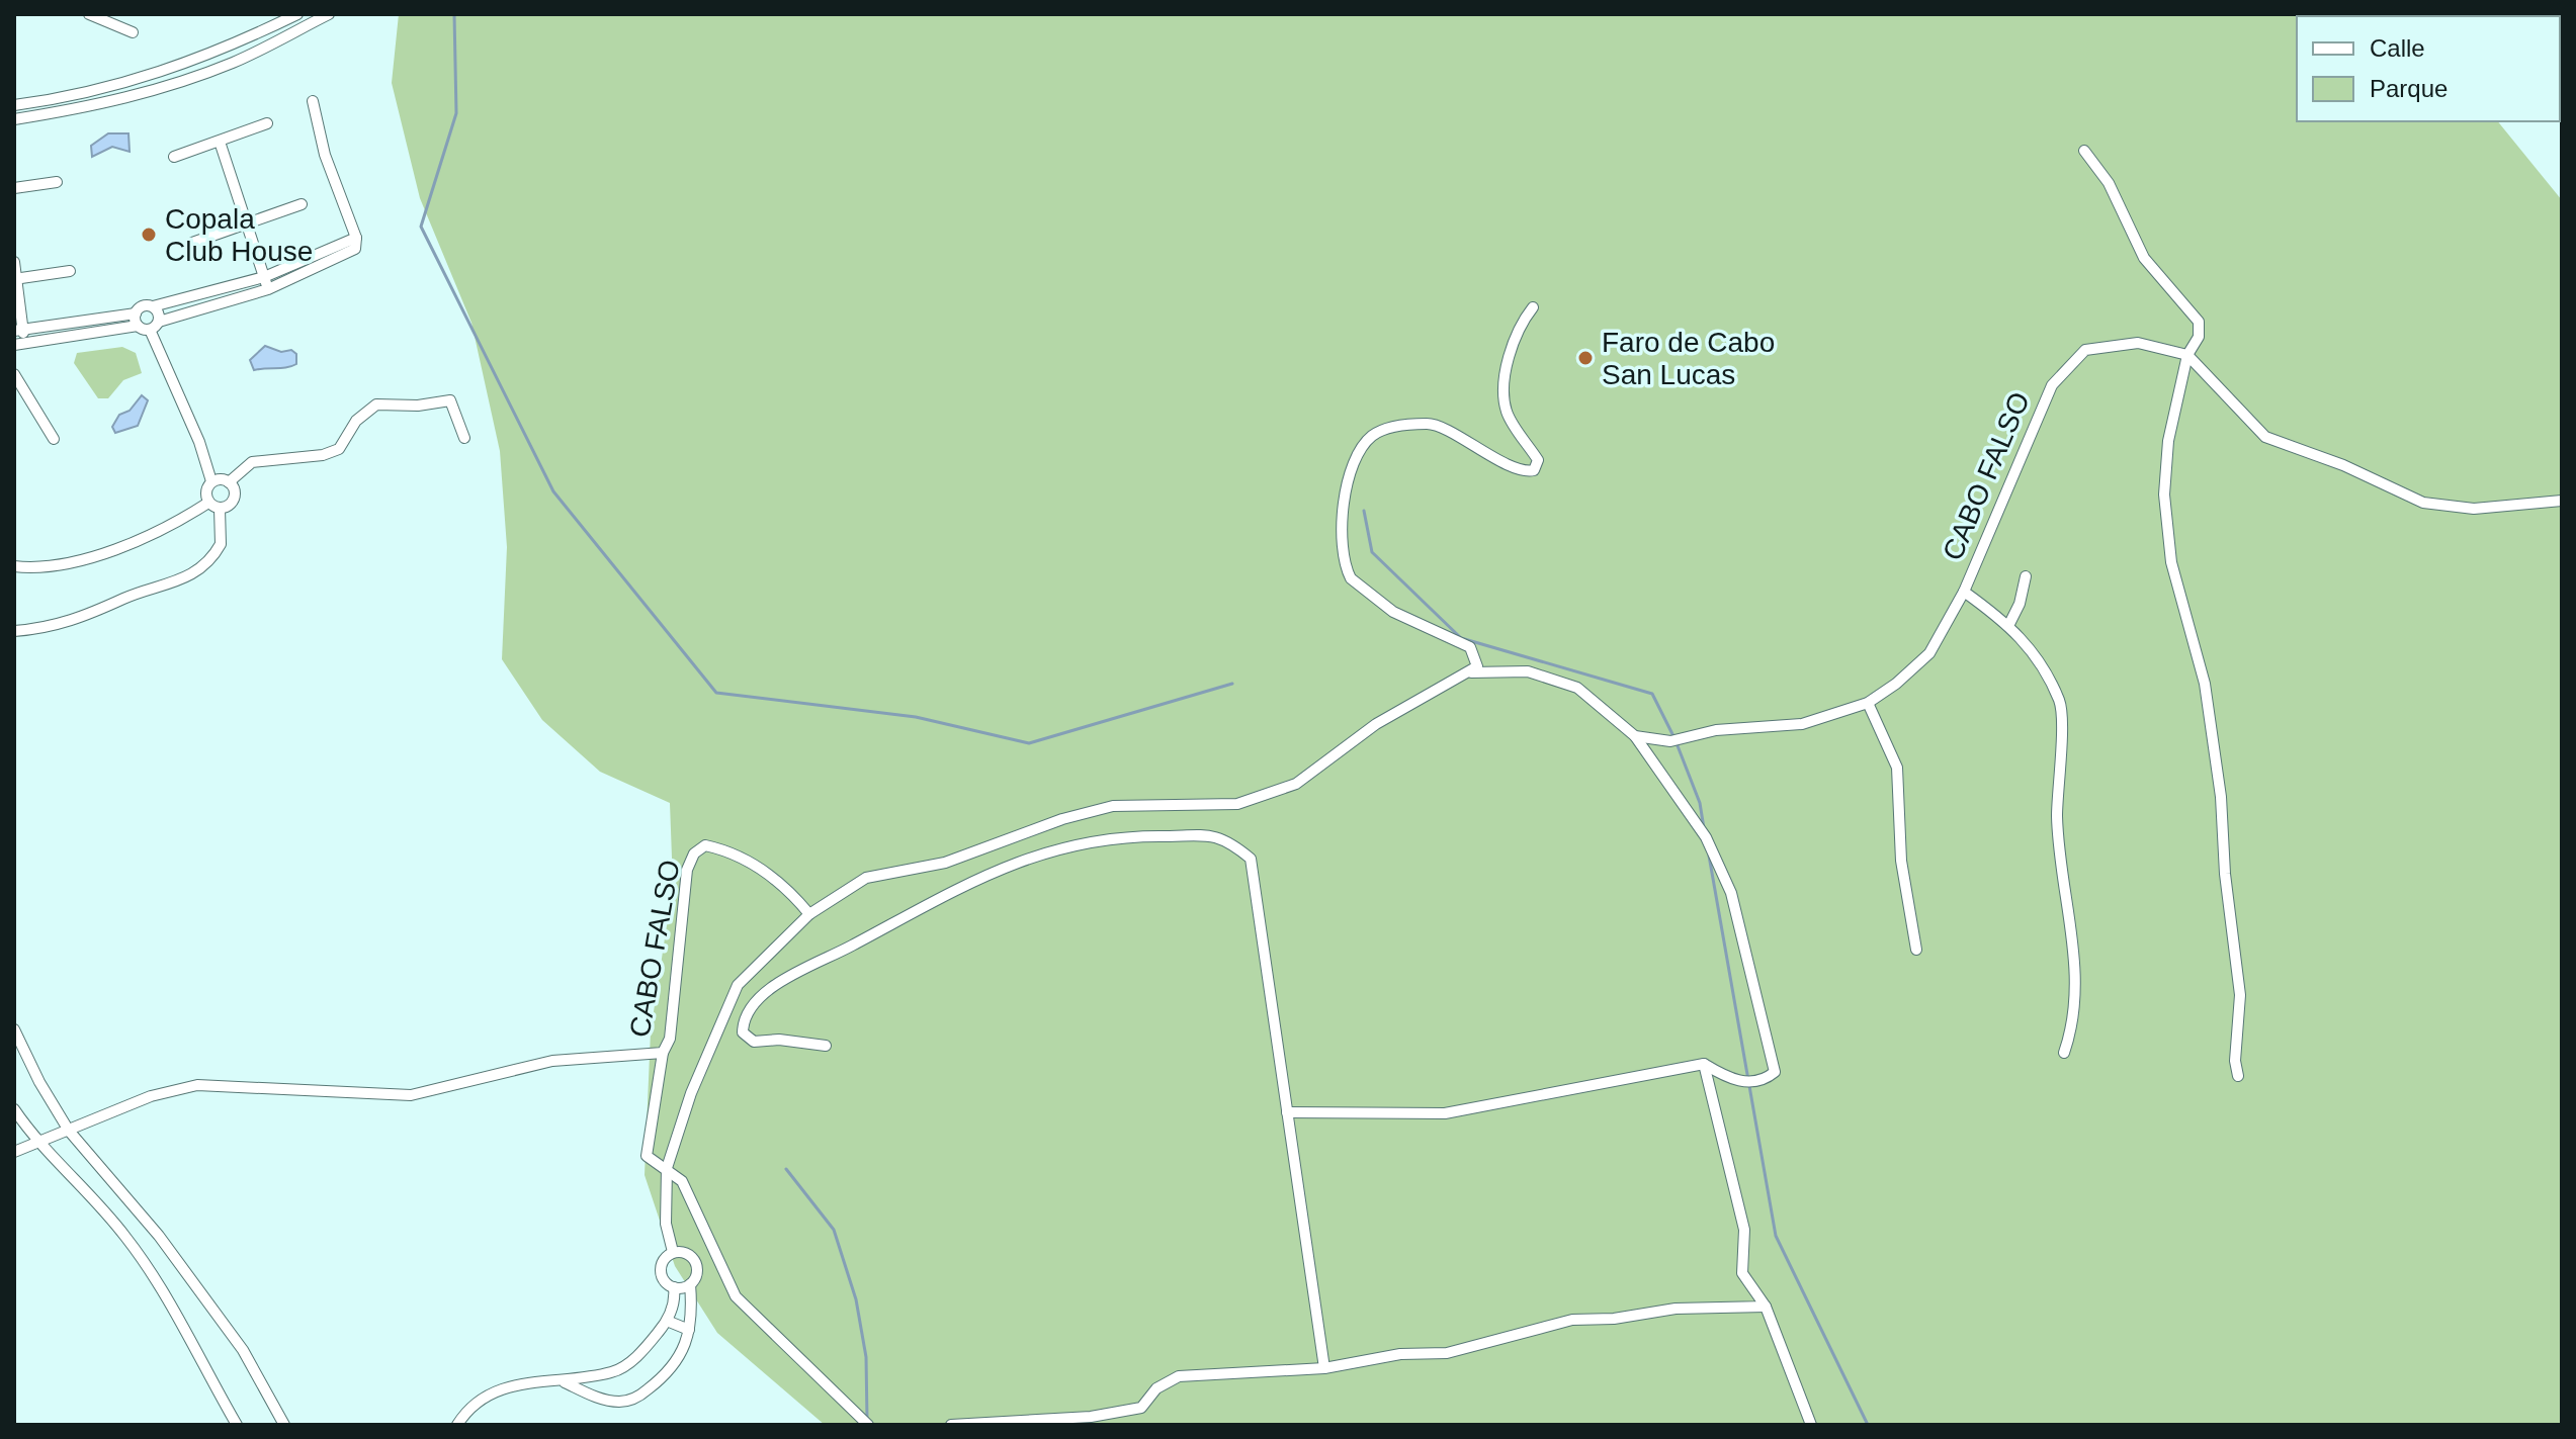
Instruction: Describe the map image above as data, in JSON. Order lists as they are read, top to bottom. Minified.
{"streets":{"street":["CABO FALSO"]},"places":["Copala Club House","Faro de Cabo San Lucas"],"legend":["Calle","Parque"]}
